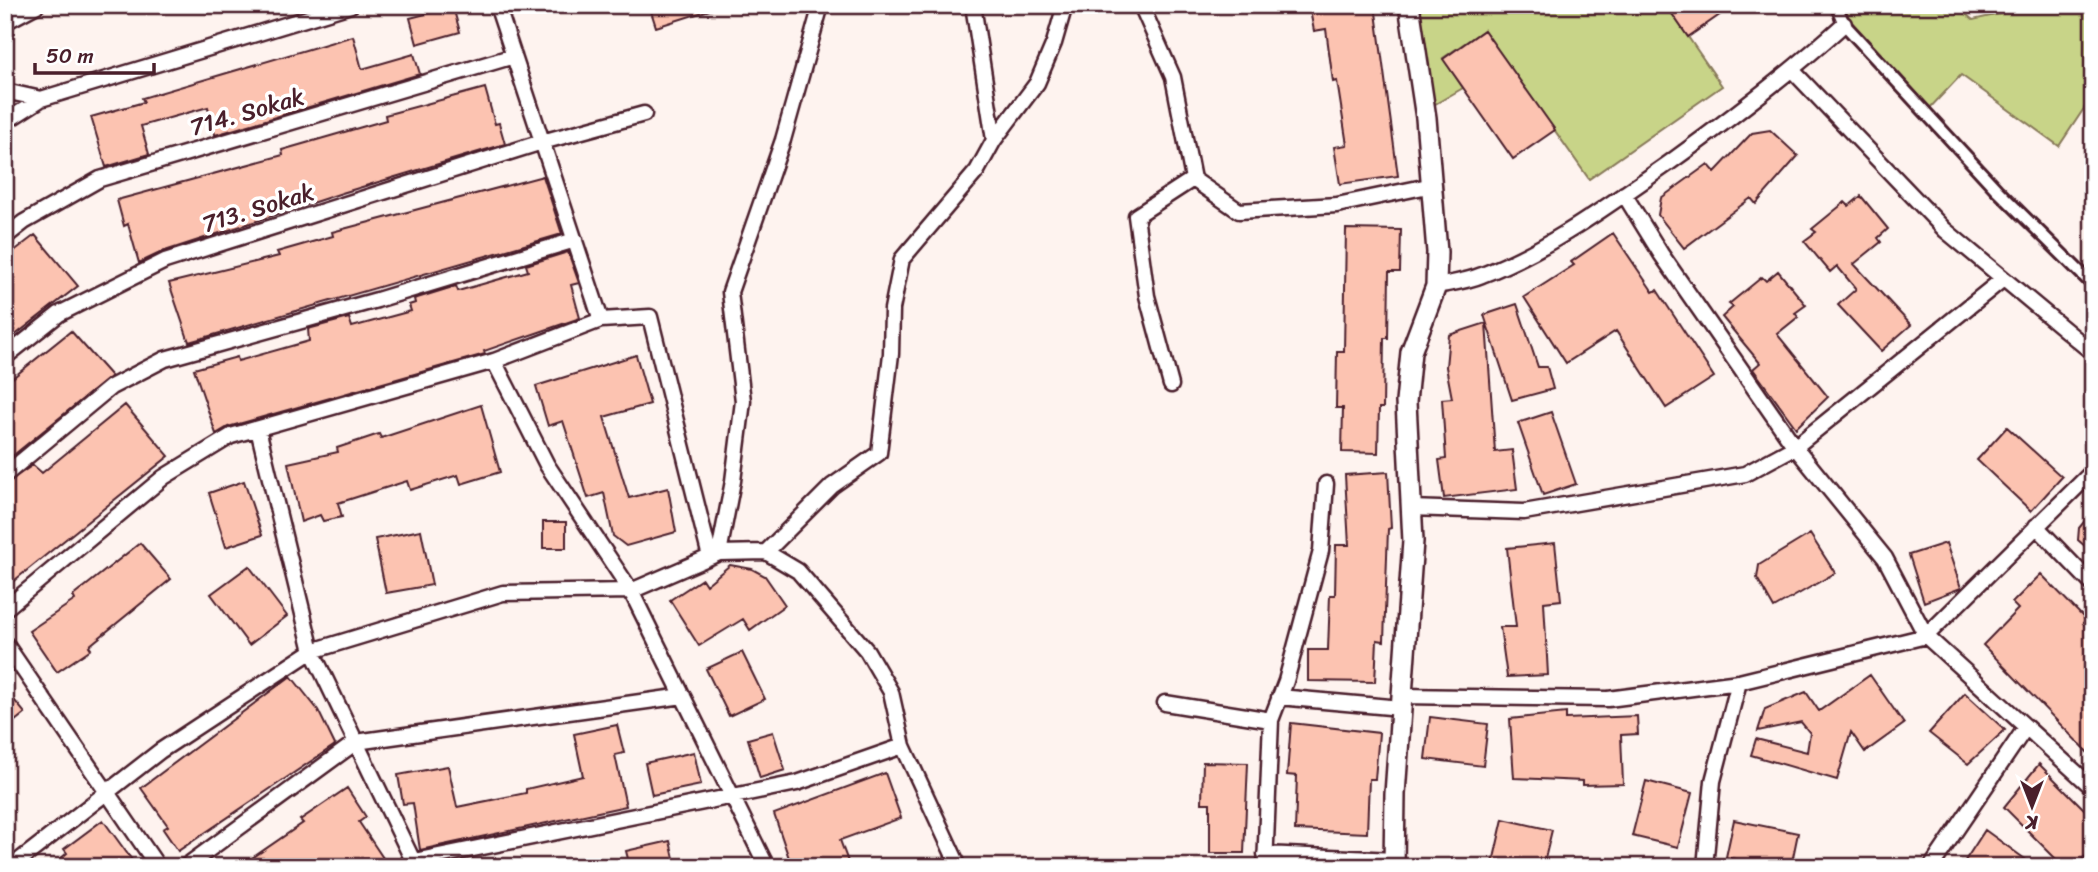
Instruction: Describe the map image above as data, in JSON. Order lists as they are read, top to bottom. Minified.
{"streets":{"street":["714. Sokak","713. Sokak"]},"scale_bar":"50 m","north":"bottom"}
